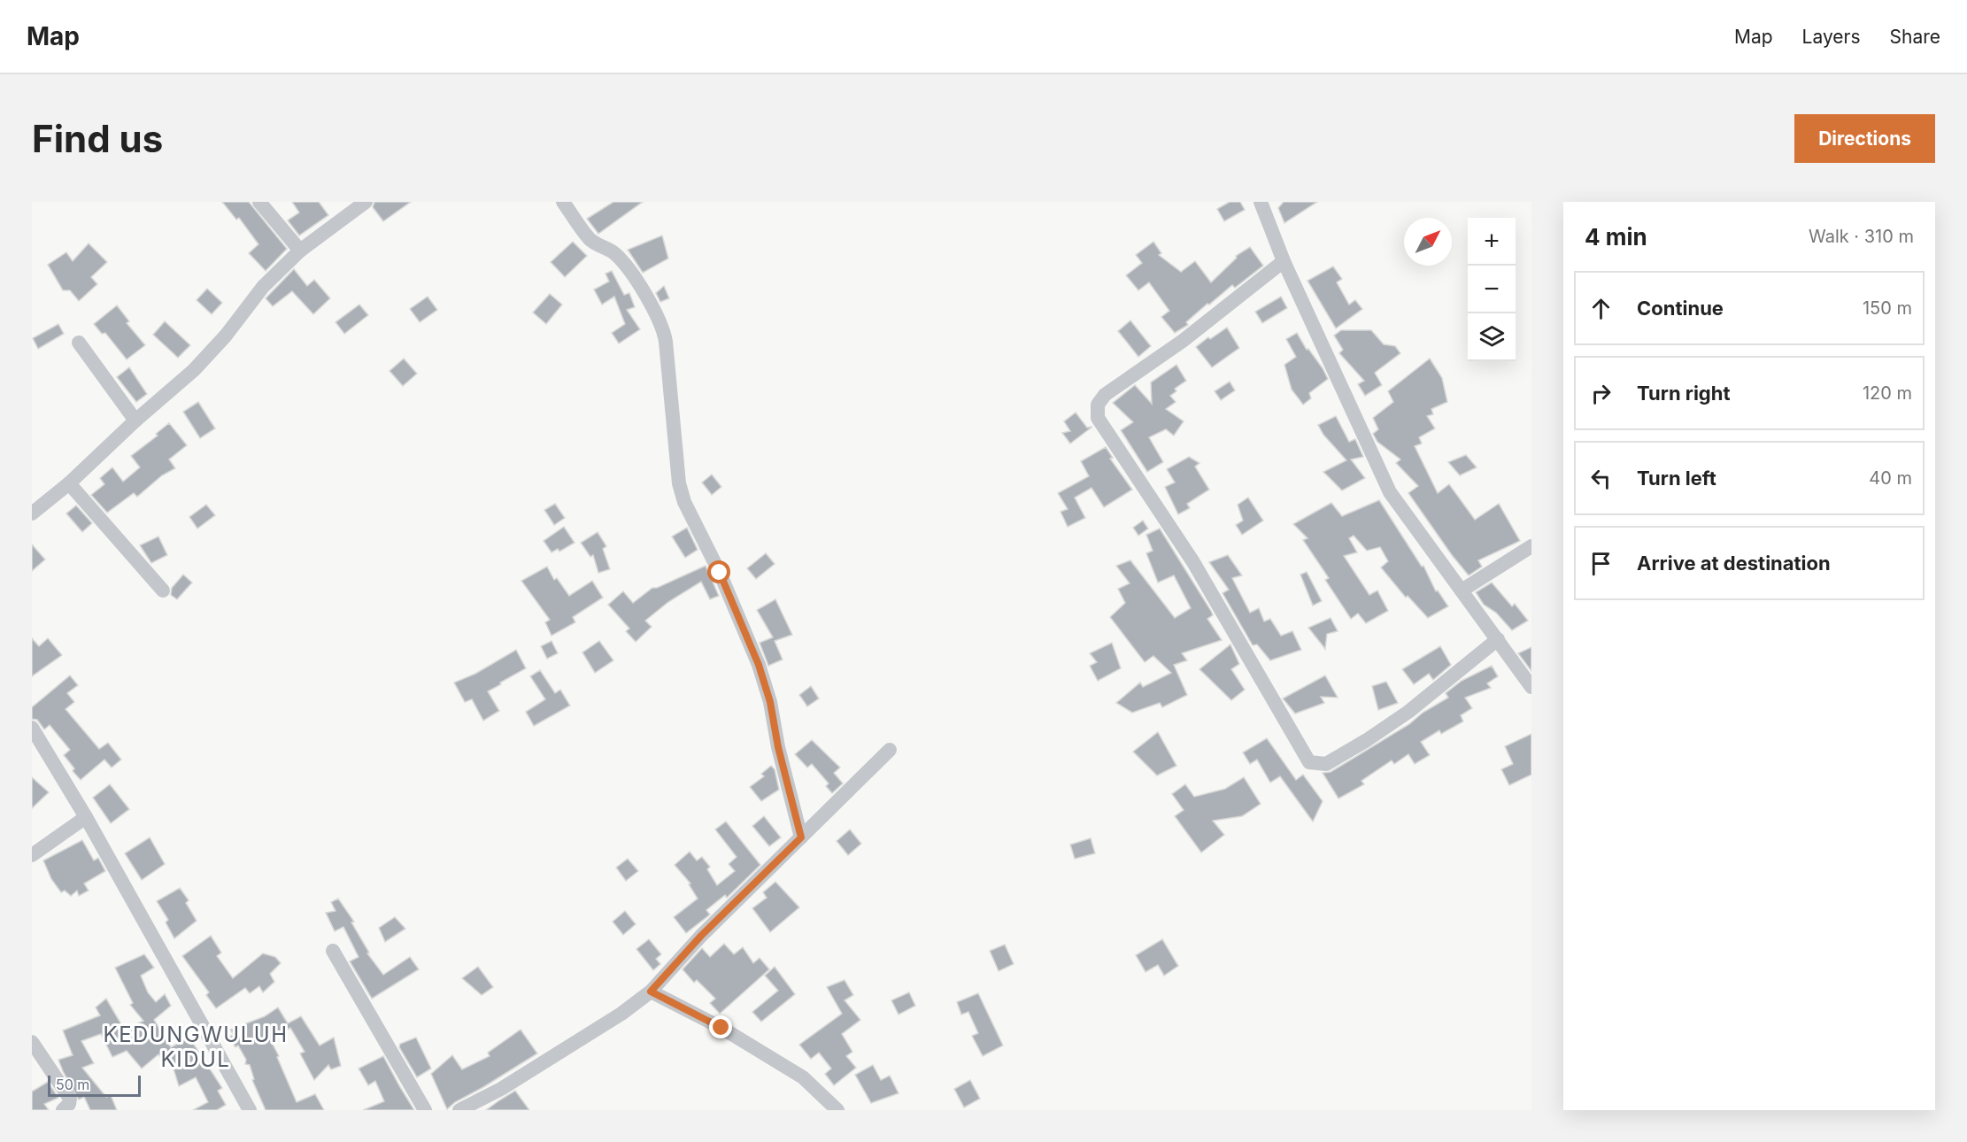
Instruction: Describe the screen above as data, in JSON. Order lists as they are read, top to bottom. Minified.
{"districts":["KEDUNGWULUH KIDUL"],"scale_bar":"50 m","north":"top right","page":{"header":"Map","nav":["Map","Layers","Share"],"buttons":"Directions","title":"Find us","heading":["4 min","Walk · 310 m"],"map_buttons":["+","−"],"list":[["Continue","150 m"],["Turn right","120 m"],["Turn left","40 m"],"Arrive at destination"],"scale":"50 m"}}
